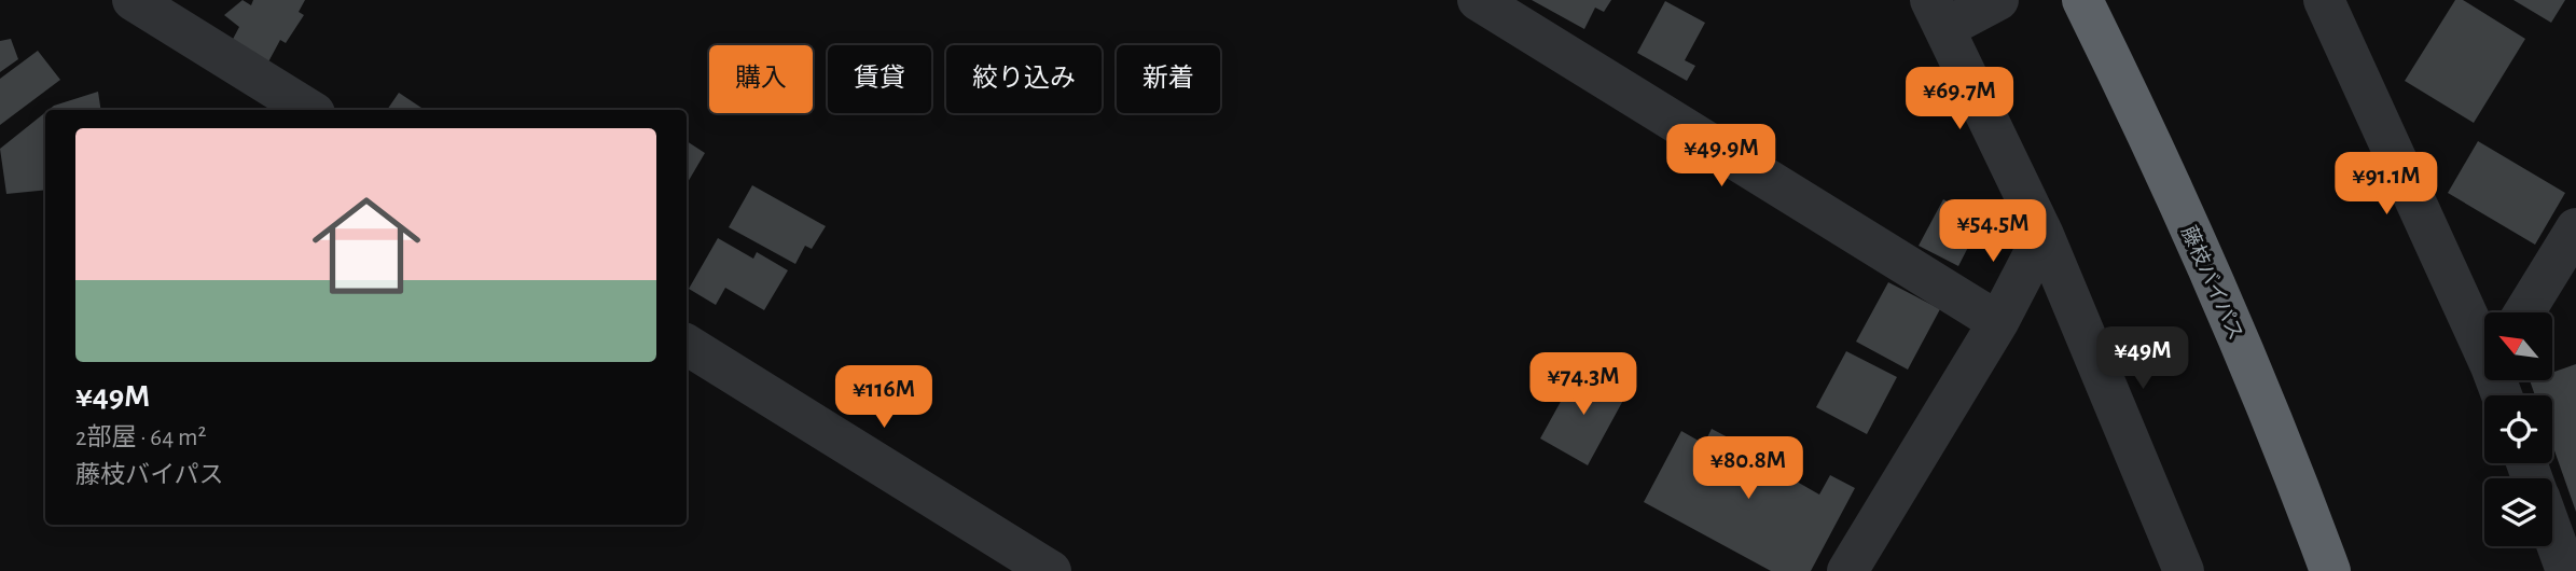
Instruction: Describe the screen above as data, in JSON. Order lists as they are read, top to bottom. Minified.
{"streets":{"highway":["藤枝バイパス"]},"north":"top left","page":{"chip":["購入","賃貸","絞り込み","新着"],"price":["¥69.7M","¥49.9M","¥91.1M","¥54.5M","¥49M","¥74.3M","¥116M","¥80.8M"],"list":[{"name":"¥49M","note":"2部屋 · 64 m² · 藤枝バイパス"}]}}
